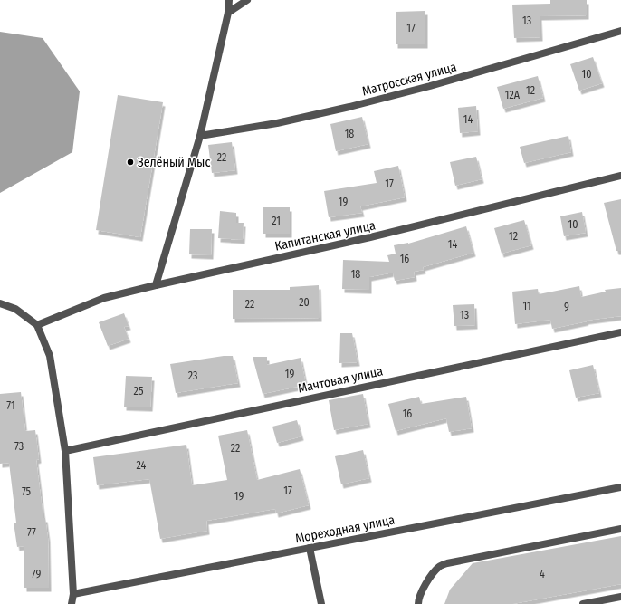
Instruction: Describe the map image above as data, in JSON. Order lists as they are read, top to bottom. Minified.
{"streets":{"street":["Матросская улица","Капитанская улица","Мачтовая улица","Мореходная улица"]},"places":["Зелёный Мыс"],"house_numbers":["13","17","10","12","12А","14","18","22","17","19","21","10","12","14","16","18","20","22","11","9","13","19","23","25","71","16","73","22","24","17","75","19","77","79","4"]}
